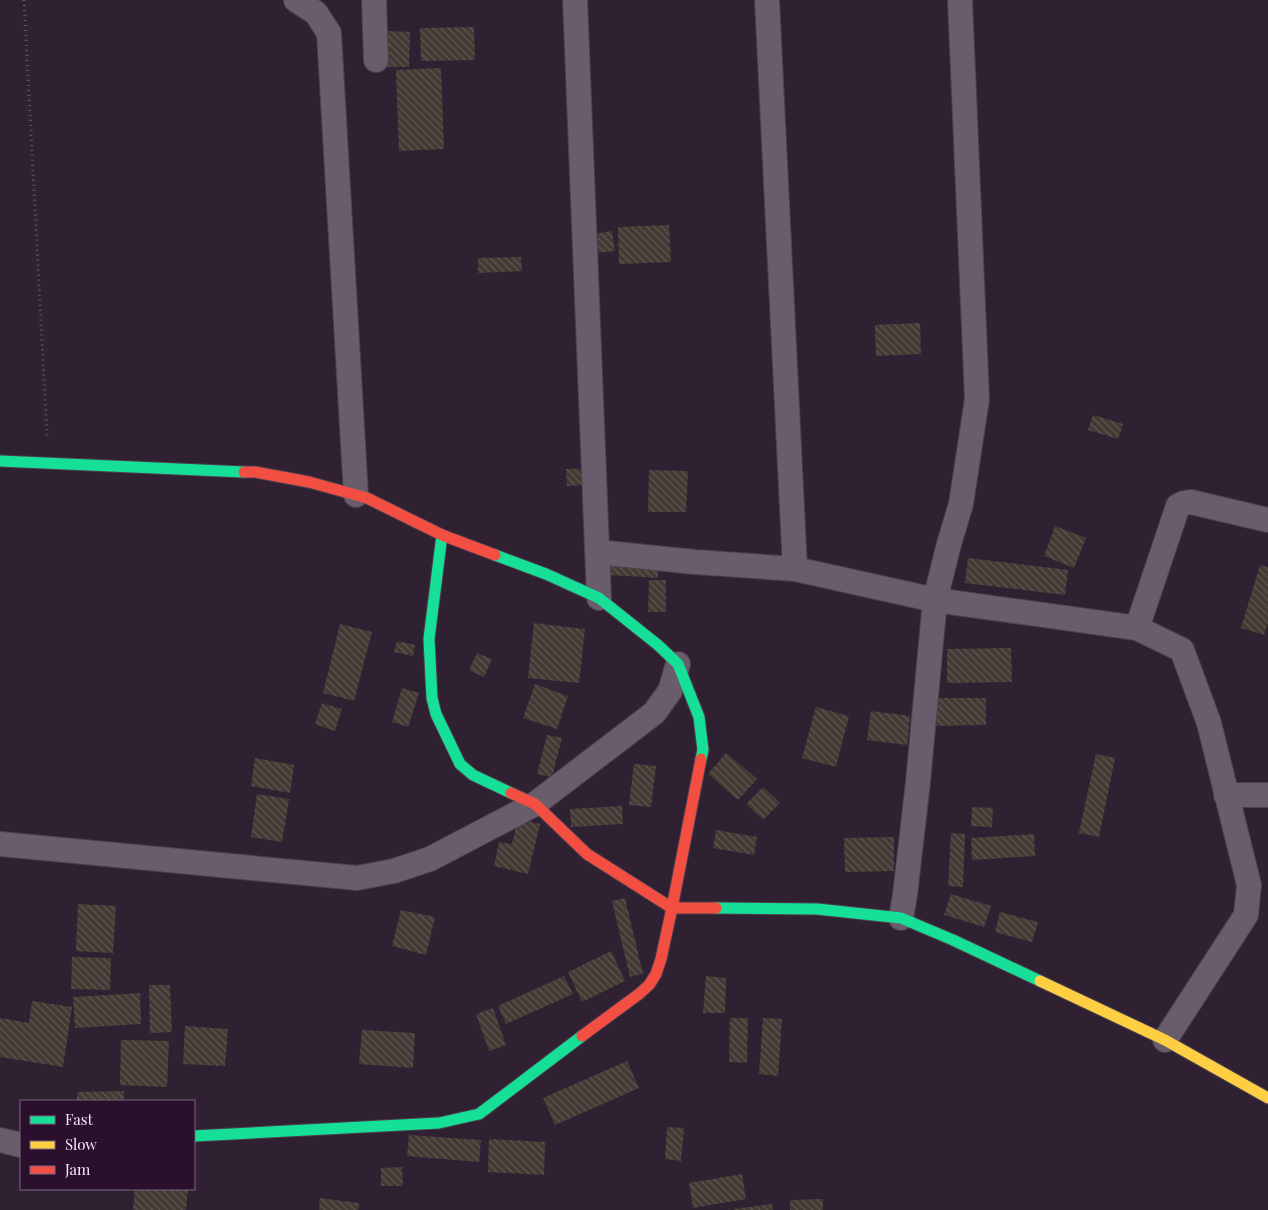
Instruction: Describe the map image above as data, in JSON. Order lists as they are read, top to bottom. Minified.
{"legend":["Fast","Slow","Jam"]}
